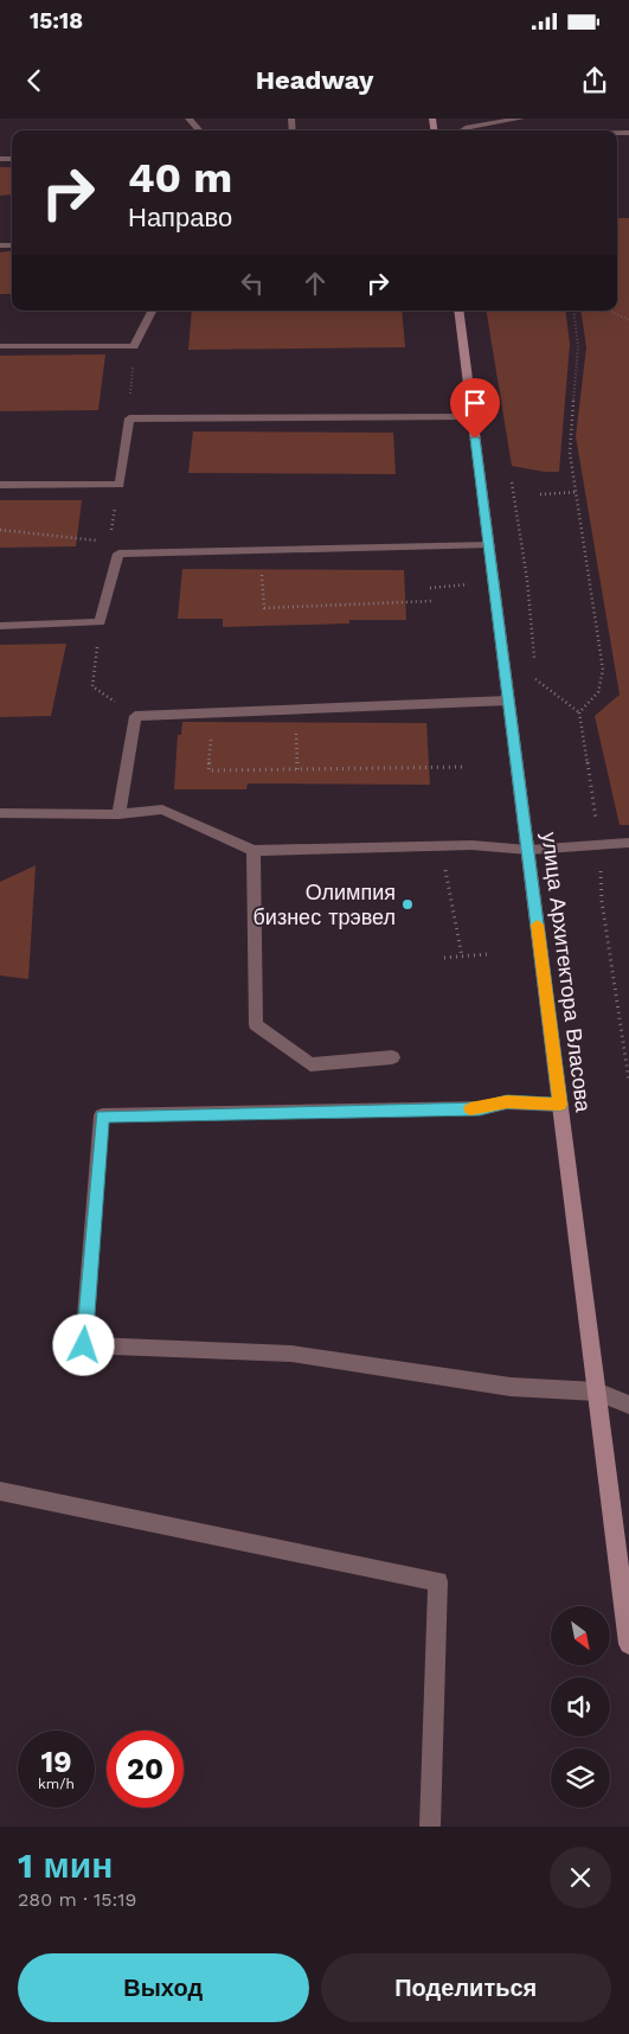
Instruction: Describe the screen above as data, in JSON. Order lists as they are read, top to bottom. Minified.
{"streets":{"street":["улица Архитектора Власова"]},"places":["Олимпия бизнес трэвел"],"north":"bottom right","page":{"status":"15:18","header":"Headway","turn":["40 m","Направо"],"speed":"19 km/h","limit":"20","heading":["1 мин","280 m · 15:19"],"buttons":["Выход","Поделиться"]}}
